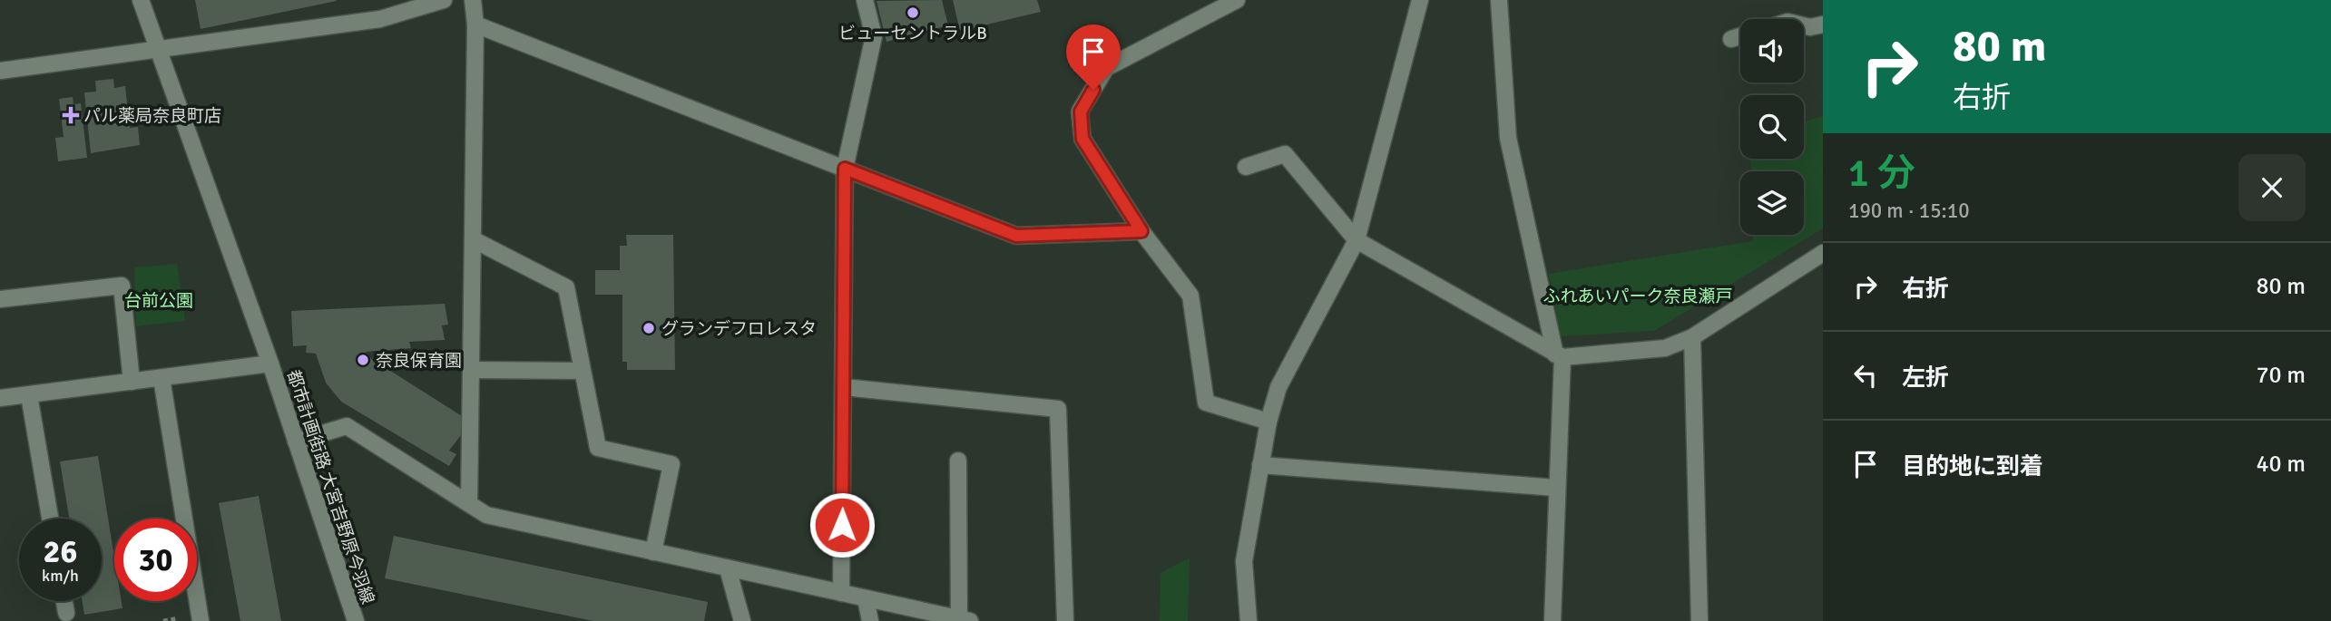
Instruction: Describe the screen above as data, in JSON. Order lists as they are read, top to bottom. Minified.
{"streets":{"street":["都市計画街路 大宮吉野原今羽線"]},"parks":["ふれあいパーク奈良瀬戸","台前公園"],"places":{"other":["ビューセントラルB","グランデフロレスタ","奈良保育園"],"health":["パル薬局奈良町店"]},"page":{"turn":["80 m","右折"],"heading":["1 分","190 m · 15:10"],"list":[{"name":"右折","value":"80 m"},{"name":"左折","value":"70 m"},{"name":"目的地に到着","value":"40 m"}],"speed":"26 km/h","limit":"30"}}
